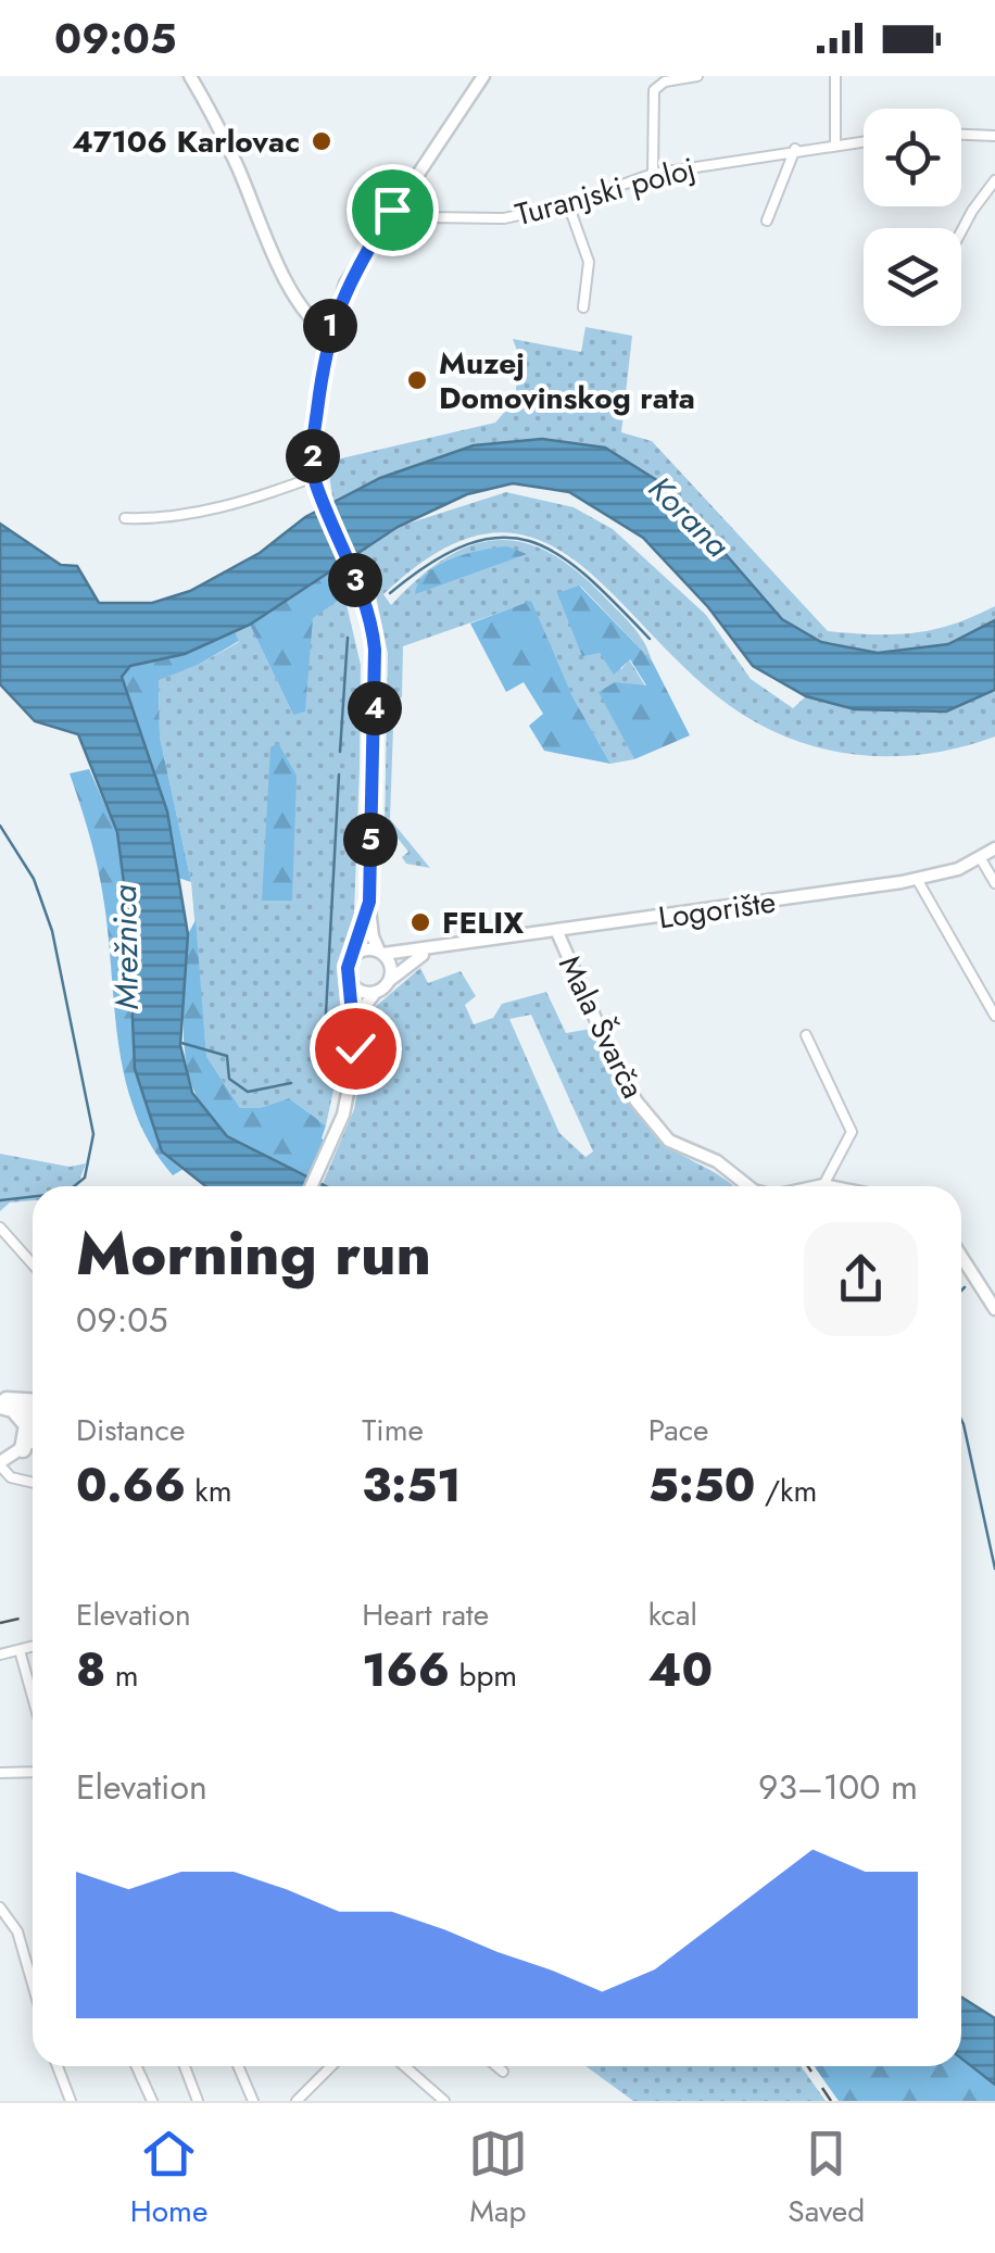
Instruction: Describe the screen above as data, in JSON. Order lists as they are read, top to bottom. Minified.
{"streets":{"main road":["Logorište","Mala Švarča"],"street":["Turanjski poloj"]},"crossings":[["Logorište","Mala Švarča"]],"water":["Korana","Mrežnica"],"places":["47106 Karlovac","Muzej Domovinskog rata","FELIX"],"page":{"status":"09:05","pins":["1","2","3","4","5"],"heading":["Morning run","09:05"],"stats":[["Distance","0.66 km"],["Time","3:51"],["Pace","5:50 /km"],["Elevation","8 m"],["Heart rate","166 bpm"],["kcal","40"]],"chart":["Elevation","93–100 m"],"tabs":["Home","Map","Saved"]}}
